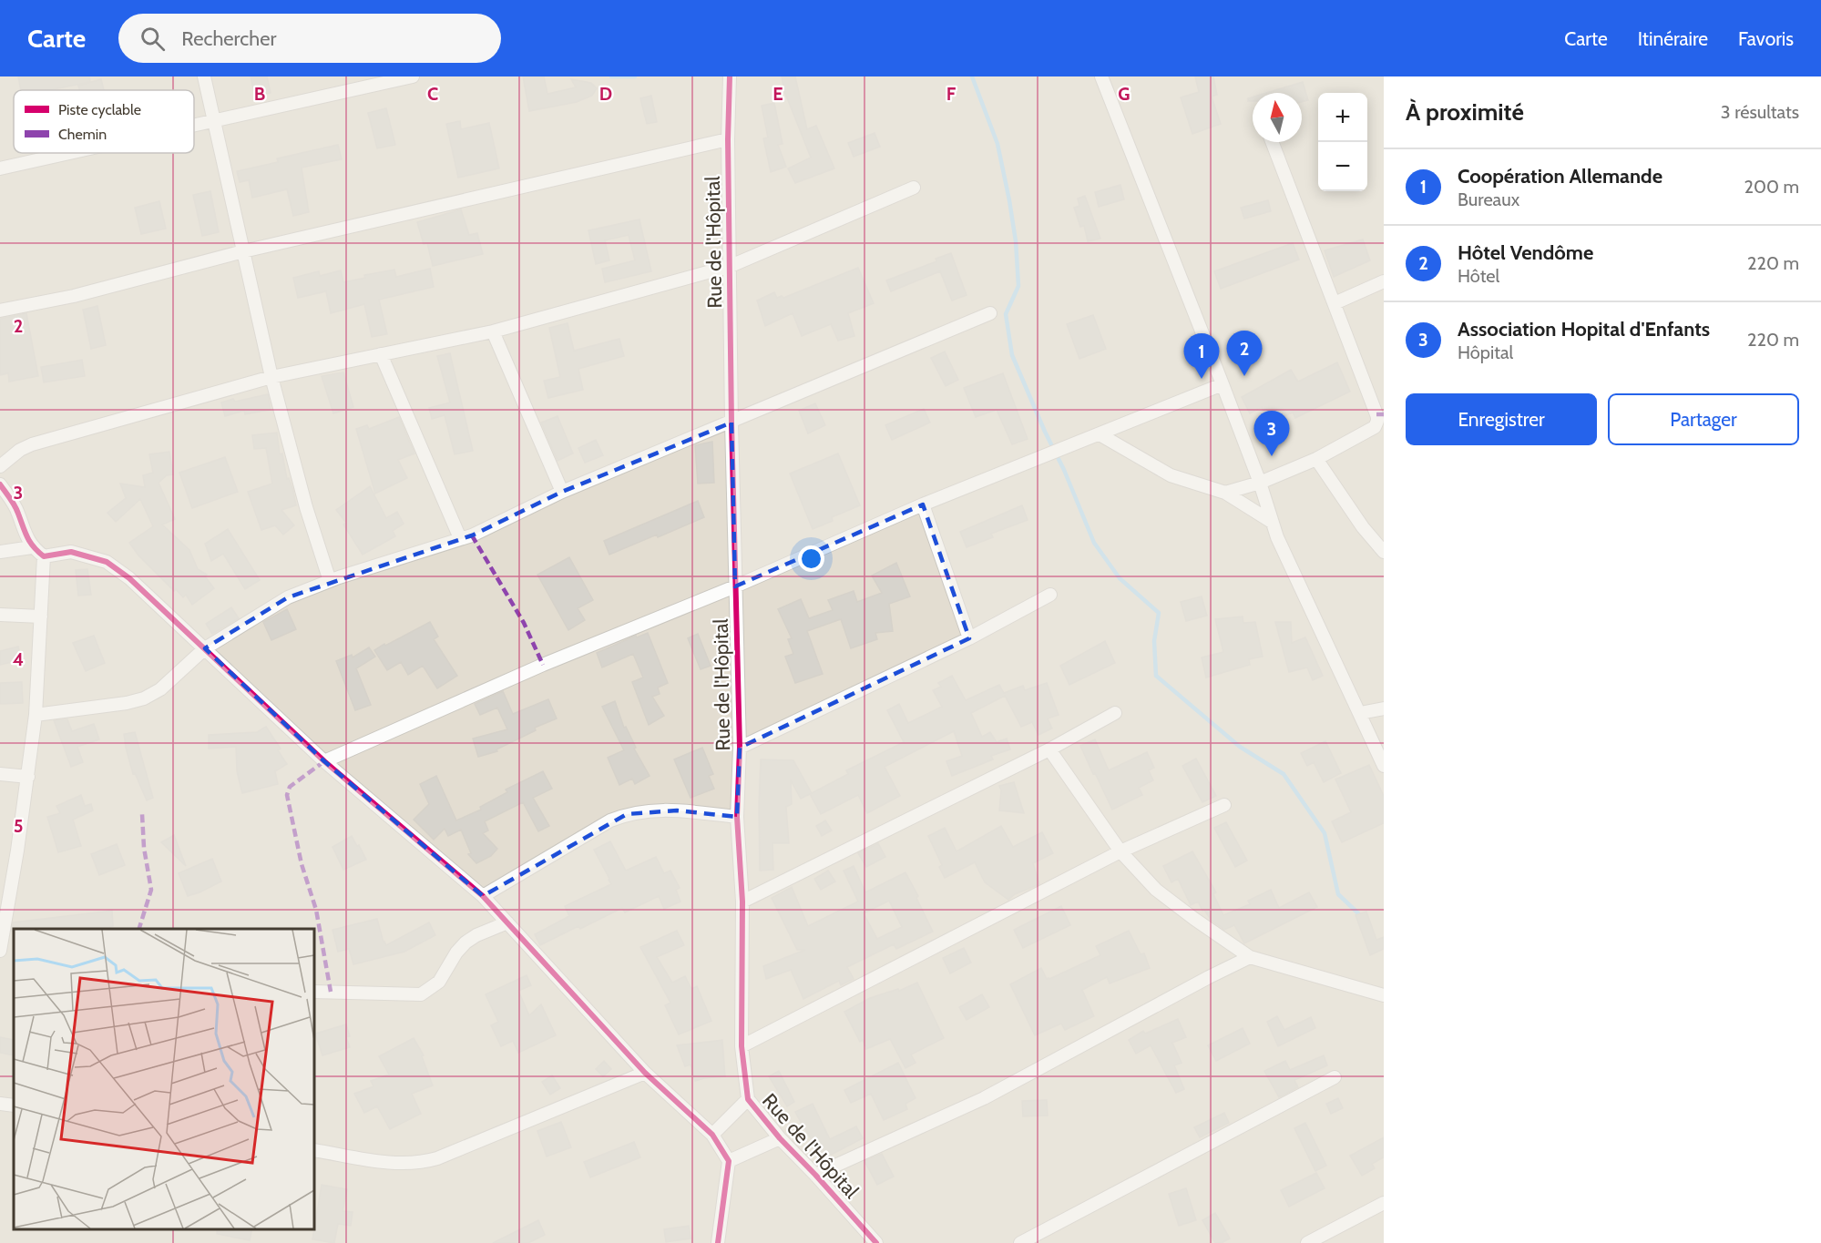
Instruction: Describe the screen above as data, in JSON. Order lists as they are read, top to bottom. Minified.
{"streets":{"street":["Rue de l'Hôpital"]},"legend":["Piste cyclable","Chemin"],"north":"top","page":{"header":"Carte","search":"Rechercher","nav":["Carte","Itinéraire","Favoris"],"heading":["À proximité","3 résultats"],"map_buttons":["+","−"],"list":[{"mark":"1","name":"Coopération Allemande","note":"Bureaux","value":"200 m"},{"mark":"2","name":"Hôtel Vendôme","note":"Hôtel","value":"220 m"},{"mark":"3","name":"Association Hopital d'Enfants","note":"Hôpital","value":"220 m"}],"pins":["2","1","3"],"buttons":["Enregistrer","Partager"]},"grid":{"columns":["B","C","D","E","F","G"],"rows":["2","3","4","5"]}}
